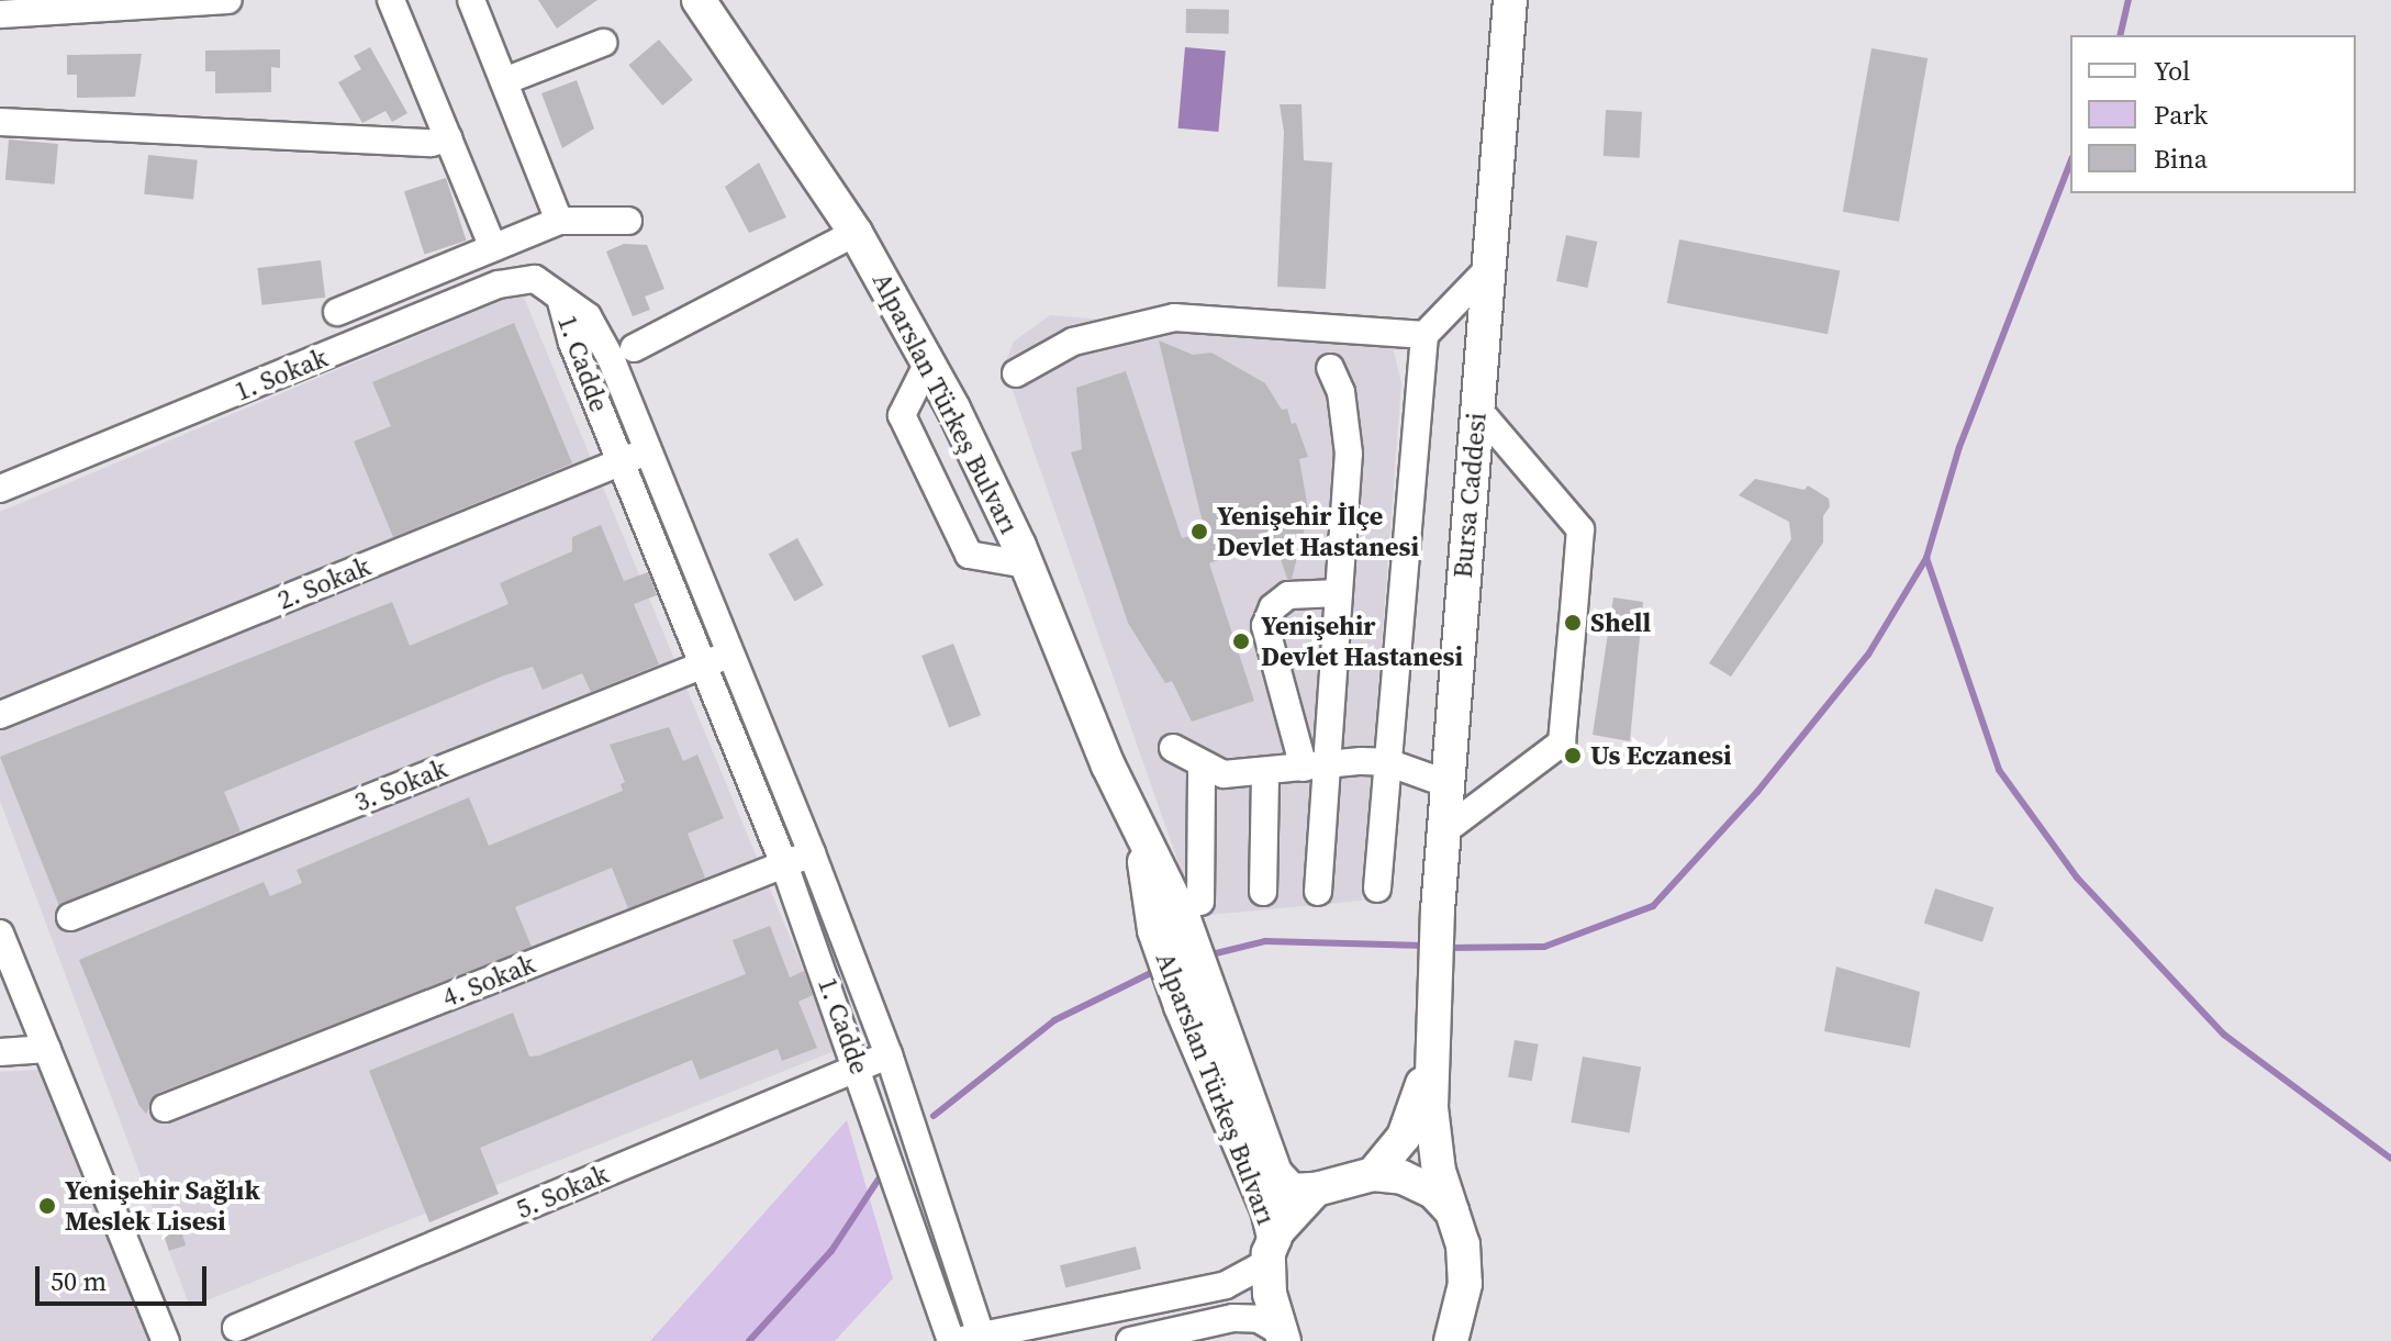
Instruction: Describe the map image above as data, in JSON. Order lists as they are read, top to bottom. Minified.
{"streets":{"main road":["Alparslan Türkeş Bulvarı","Bursa Caddesi"],"street":["1. Cadde","1. Sokak","2. Sokak","3. Sokak","4. Sokak","5. Sokak"]},"crossings":[["1. Cadde","1. Sokak"],["1. Cadde","2. Sokak"],["1. Cadde","3. Sokak"],["1. Cadde","4. Sokak"],["1. Cadde","5. Sokak"]],"places":["Yenişehir İlçe Devlet Hastanesi","Shell","Yenişehir Devlet Hastanesi","Us Eczanesi","Yenişehir Sağlık Meslek Lisesi"],"legend":["Yol","Park","Bina"],"scale_bar":"50 m"}
